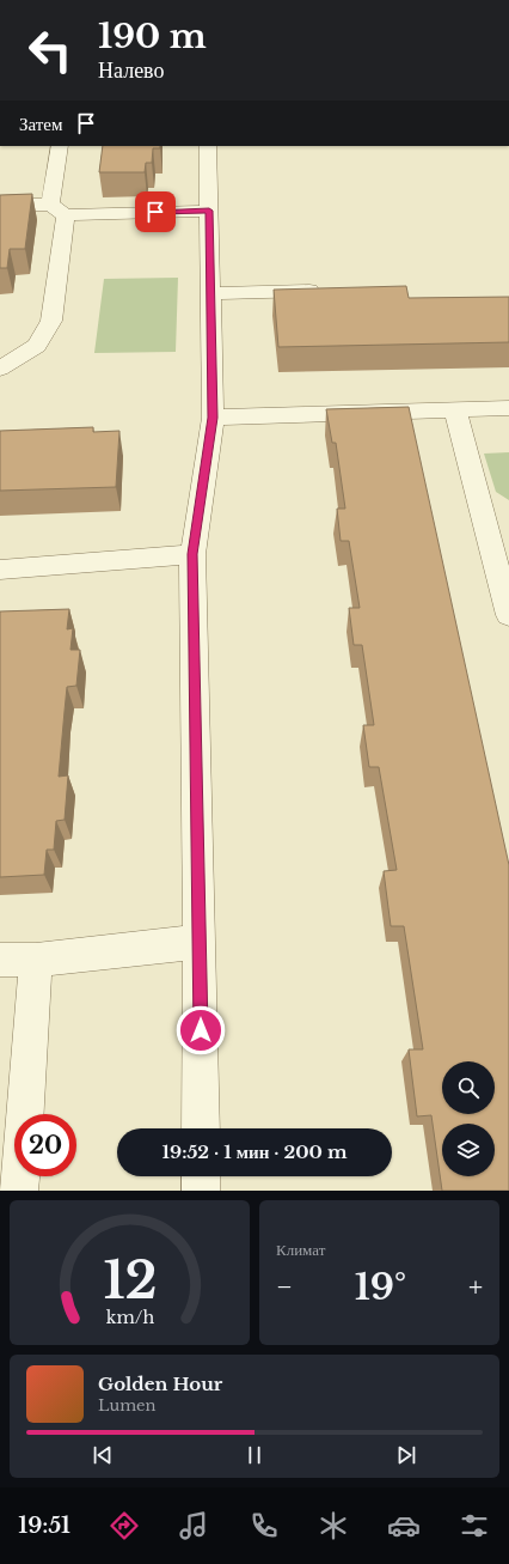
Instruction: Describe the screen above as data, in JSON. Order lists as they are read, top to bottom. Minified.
{"page":{"turn":["190 m","Налево"],"then":"Затем","limit":"20","trip":"19:52 · 1 мин · 200 m","tile":"Климат","heat":["−","19°","+"],"song":["Golden Hour","Lumen"],"tabs":"19:51","gauge":["12","km/h"]}}
